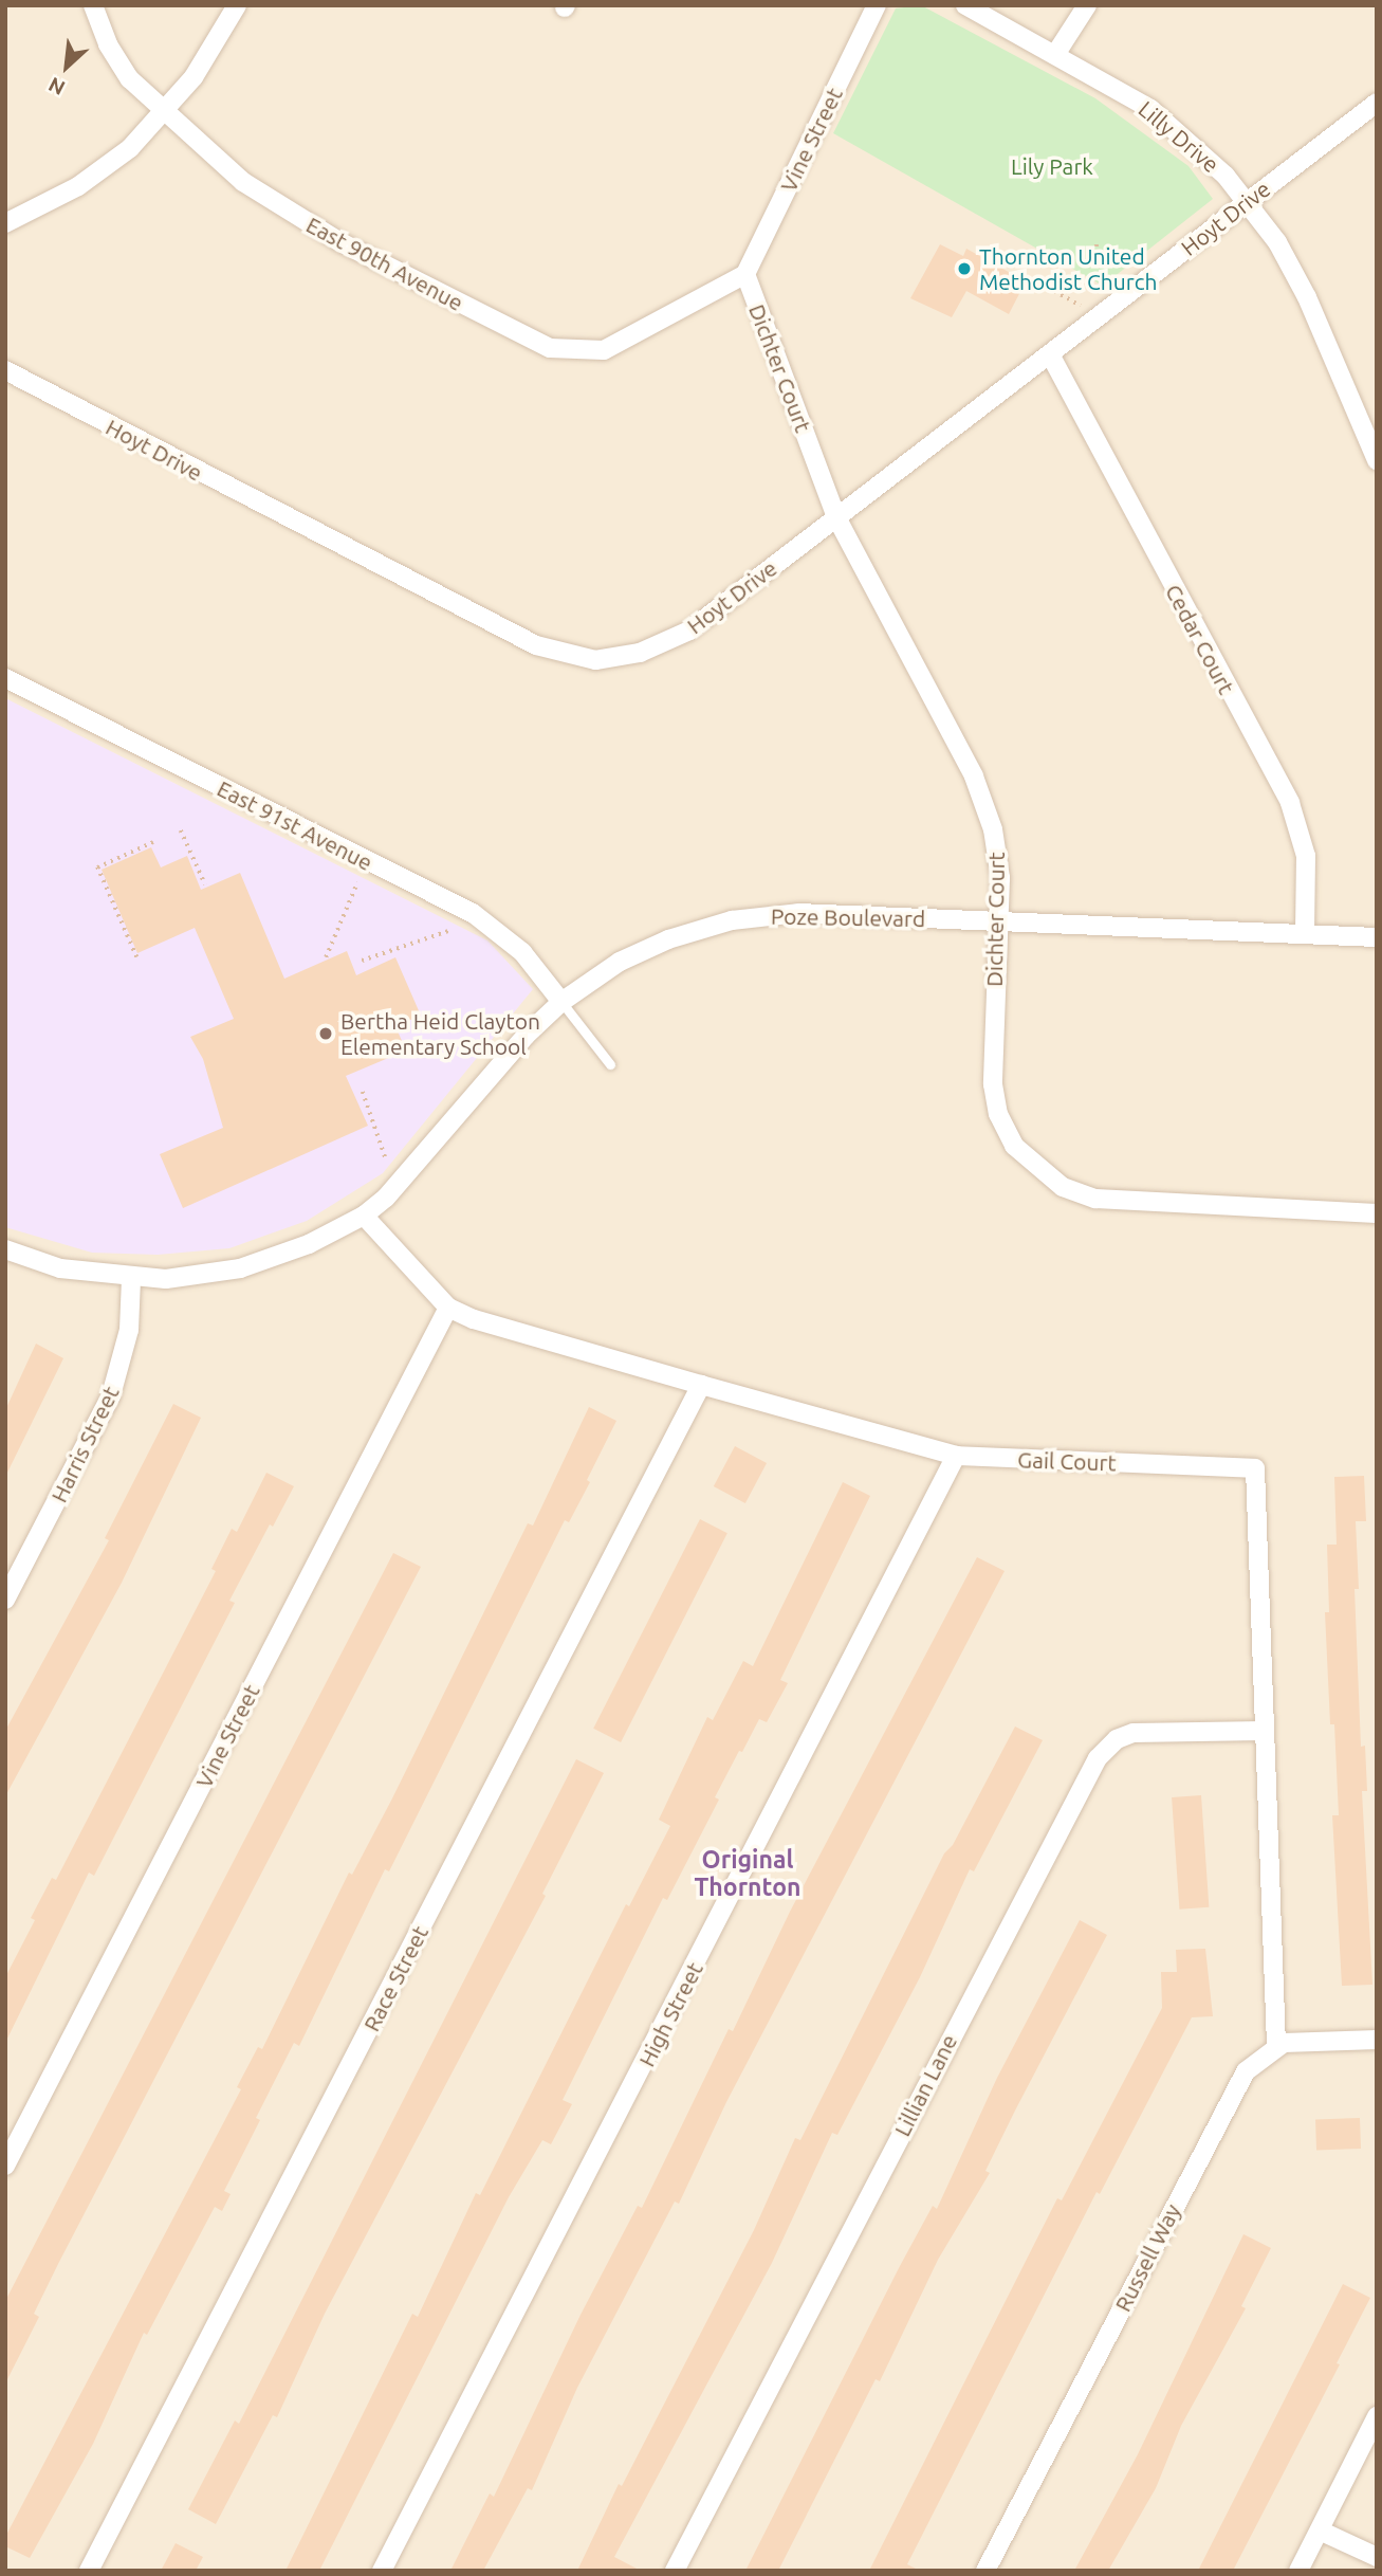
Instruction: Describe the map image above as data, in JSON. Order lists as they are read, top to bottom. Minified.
{"streets":{"street":["Lilly Drive","Vine Street","Hoyt Drive","East 90th Avenue","Dichter Court","Cedar Court","East 91st Avenue","Poze Boulevard","Harris Street","Gail Court","Race Street","High Street","Lillian Lane","Russell Way"]},"crossings":[["Lilly Drive","Hoyt Drive"],["Vine Street","East 90th Avenue"],["Vine Street","Dichter Court"],["Vine Street","Gail Court"],["Hoyt Drive","Dichter Court"],["Hoyt Drive","Cedar Court"],["East 90th Avenue","Dichter Court"],["Dichter Court","Poze Boulevard"],["Cedar Court","Poze Boulevard"],["East 91st Avenue","Poze Boulevard"],["Poze Boulevard","Harris Street"],["Poze Boulevard","Gail Court"],["Gail Court","Race Street"],["Gail Court","High Street"],["Gail Court","Lillian Lane"],["Gail Court","Russell Way"]],"districts":["Original Thornton"],"parks":["Lily Park"],"places":["Thornton United Methodist Church","Bertha Heid Clayton Elementary School"],"north":"bottom left"}
